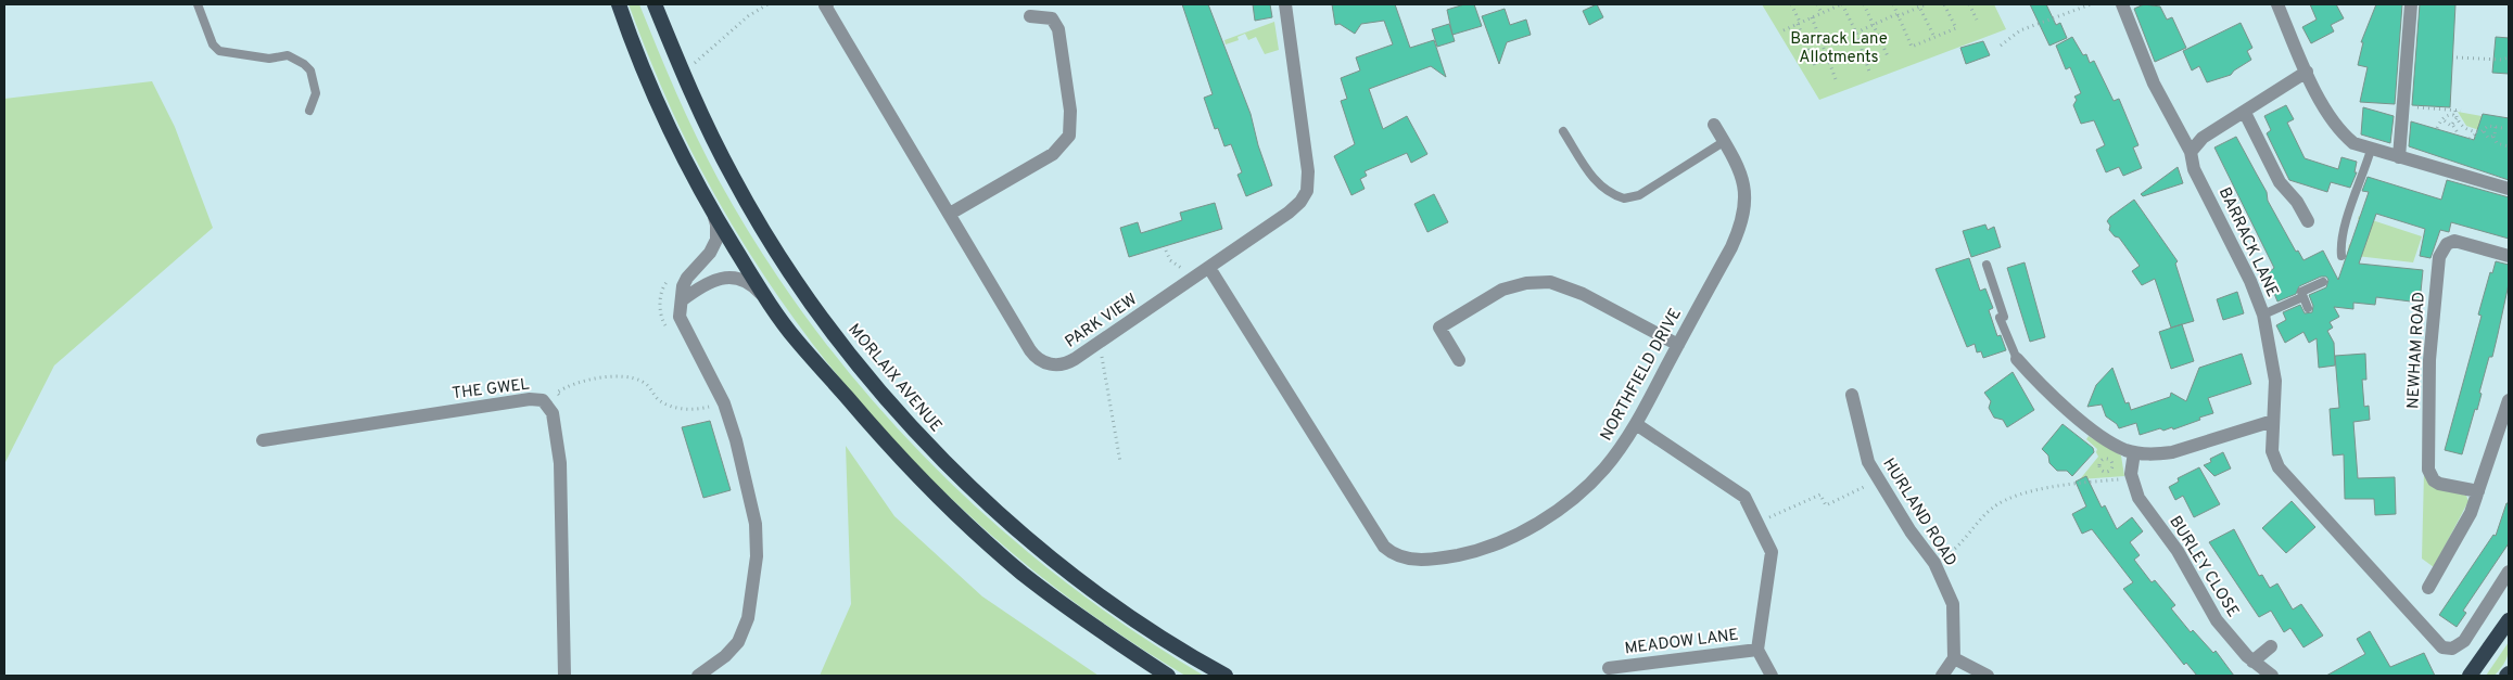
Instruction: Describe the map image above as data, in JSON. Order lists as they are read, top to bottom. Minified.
{"streets":{"highway":["MORLAIX AVENUE"],"street":["BARRACK LANE","PARK VIEW","NEWHAM ROAD","NORTHFIELD DRIVE","THE GWEL","HURLAND ROAD","BURLEY CLOSE","MEADOW LANE"]},"crossings":[["PARK VIEW","NORTHFIELD DRIVE"]],"parks":["Barrack Lane Allotments"]}
